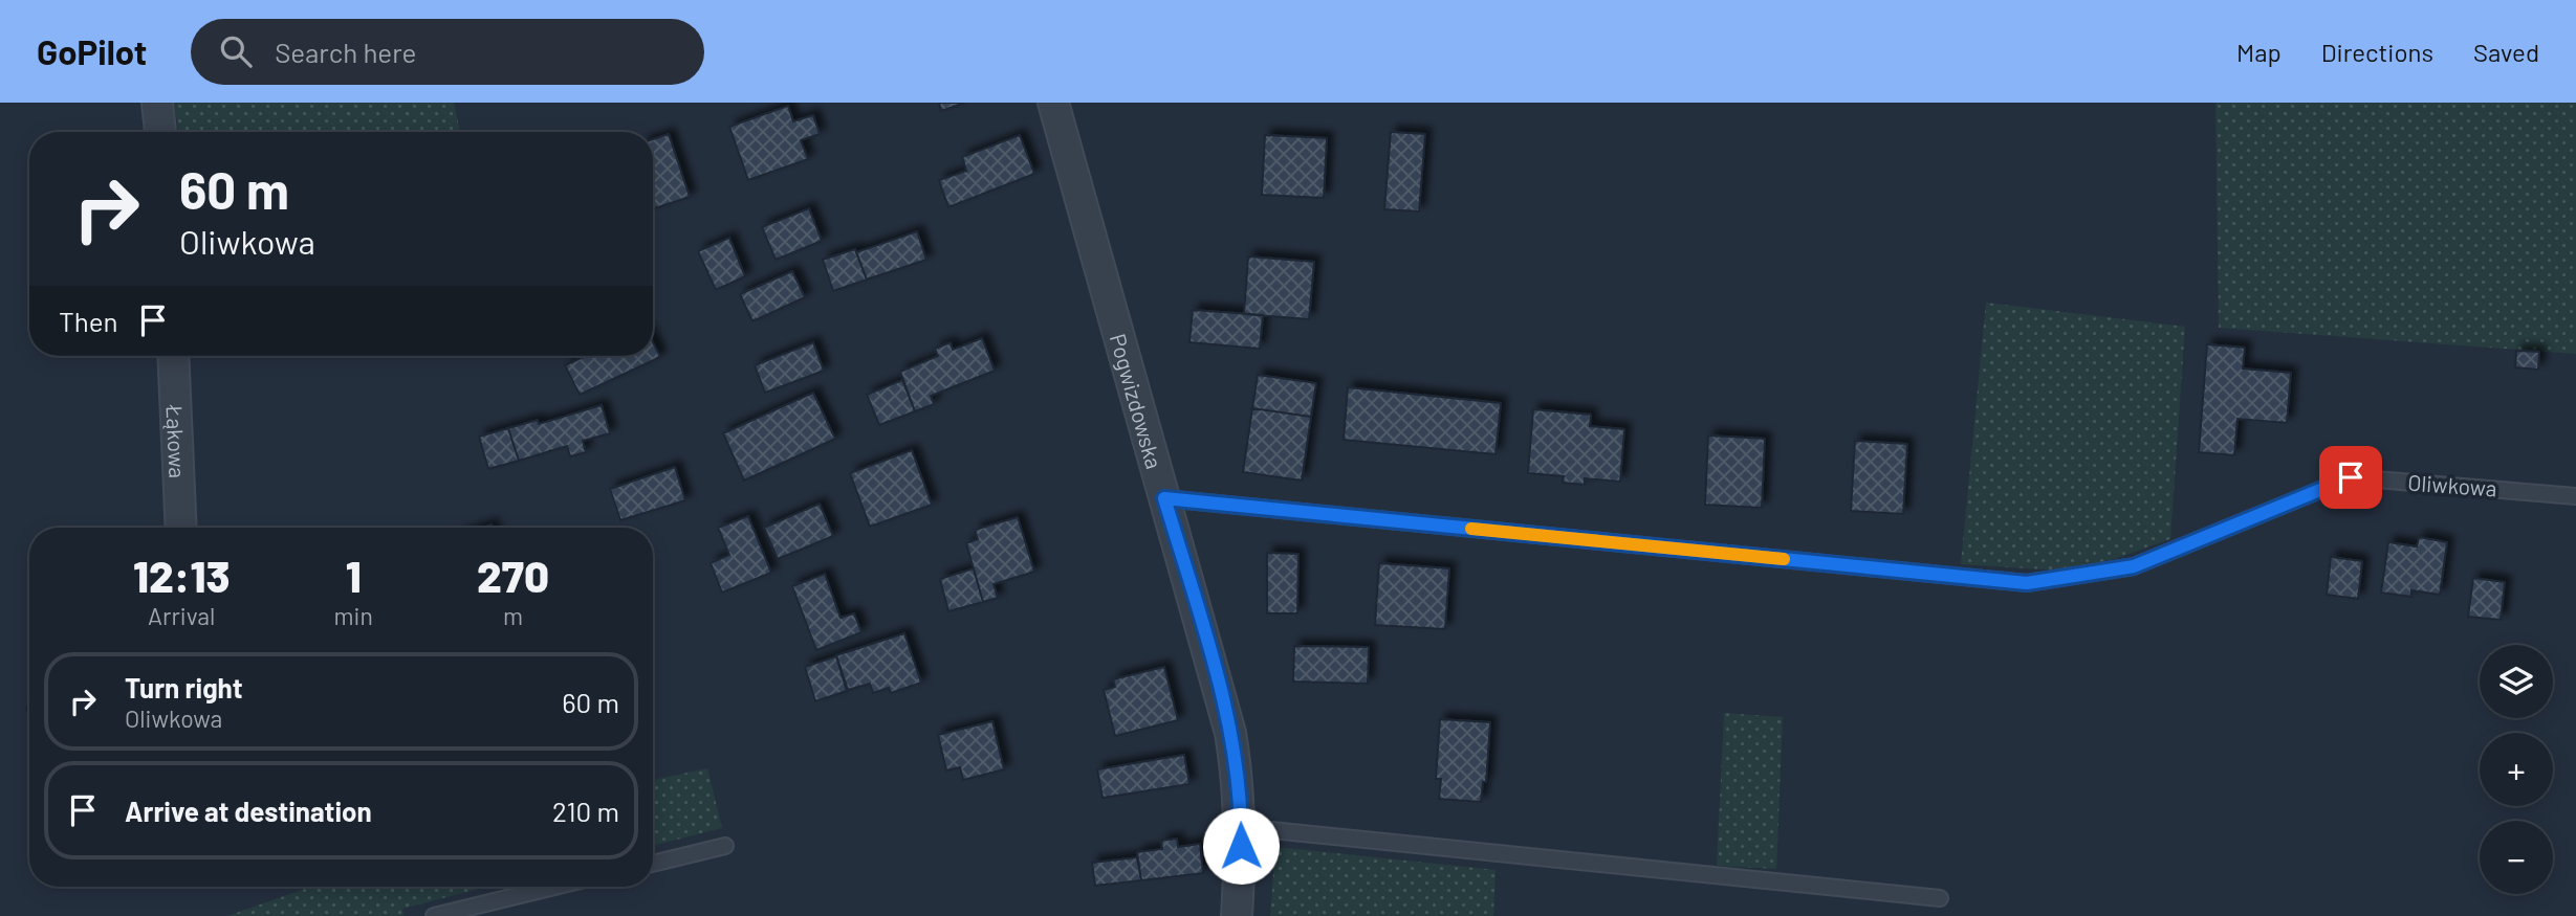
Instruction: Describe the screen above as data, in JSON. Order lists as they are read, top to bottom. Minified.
{"streets":{"street":["Pogwizdowska","Łąkowa"],"lane":["Oliwkowa"]},"crossings":[["Pogwizdowska","Oliwkowa"]],"page":{"header":"GoPilot","search":"Search here","nav":["Map","Directions","Saved"],"turn":["60 m","Oliwkowa"],"then":"Then","eta":["12:13","Arrival","1","min","270","m"],"map_buttons":["+","−"],"list":[{"name":"Turn right","note":"Oliwkowa","value":"60 m"},{"name":"Arrive at destination","value":"210 m"}]}}
